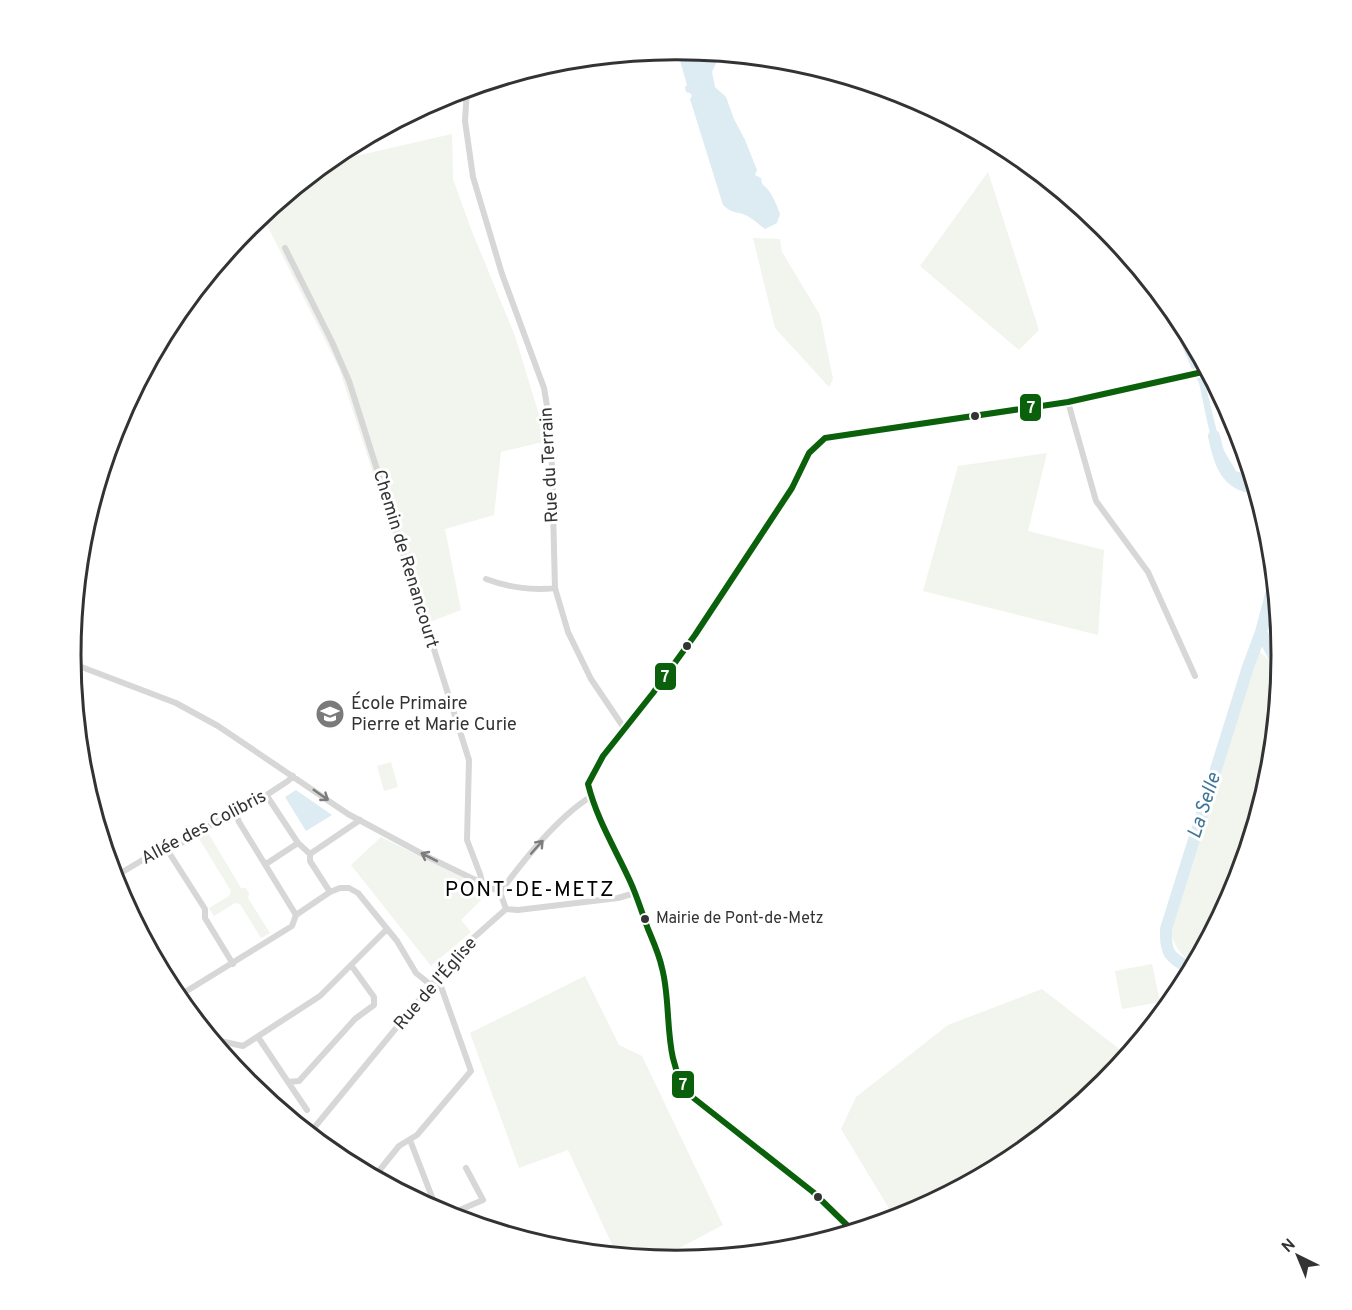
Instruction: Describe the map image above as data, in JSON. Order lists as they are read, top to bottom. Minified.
{"streets":{"street":["Rue du Terrain","Chemin de Renancourt","Allée des Colibris","Rue de l'Église"]},"districts":["PONT-DE-METZ"],"water":["La Selle"],"places":{"school or university":["École Primaire Pierre et Marie Curie"],"other":["Mairie de Pont-de-Metz"]},"lines":["transit line 7"],"north":"top left"}
